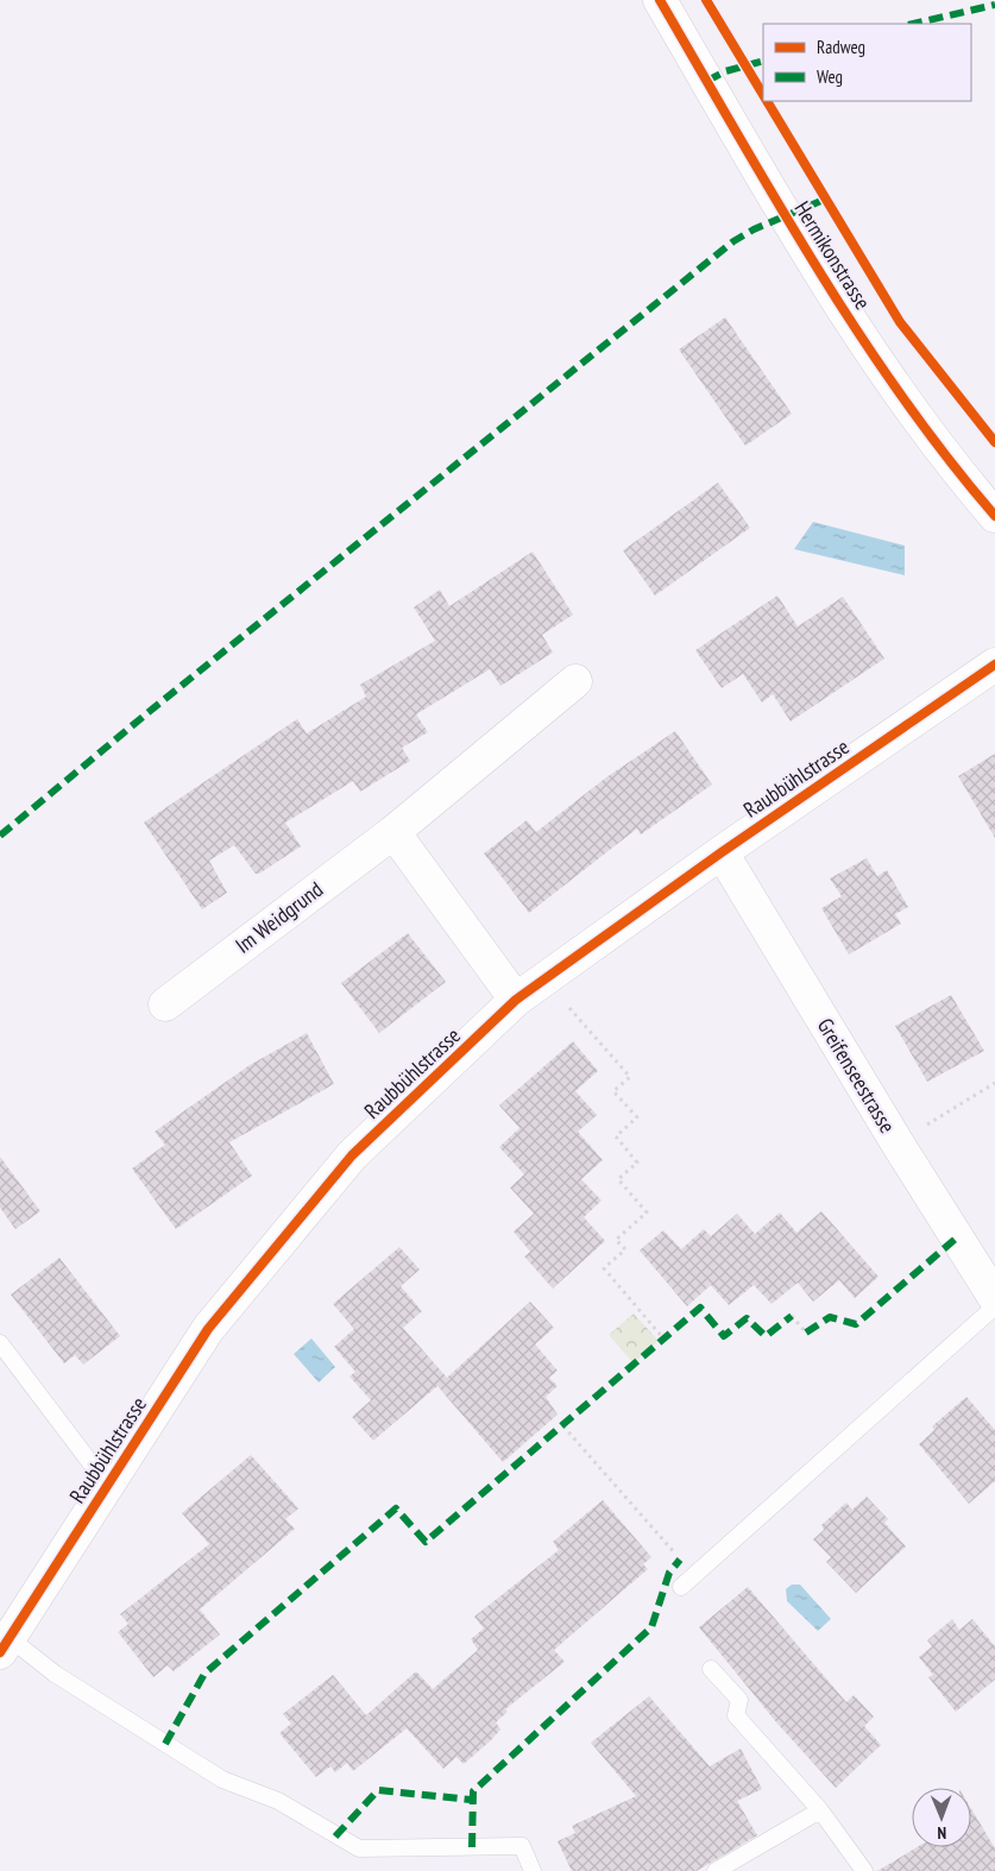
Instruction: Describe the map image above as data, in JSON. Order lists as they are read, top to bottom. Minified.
{"streets":{"street":["Hermikonstrasse","Raubbühlstrasse","Im Weidgrund","Greifenseestrasse"]},"crossings":[["Raubbühlstrasse","Greifenseestrasse"]],"legend":["Radweg","Weg"],"north":"bottom"}
